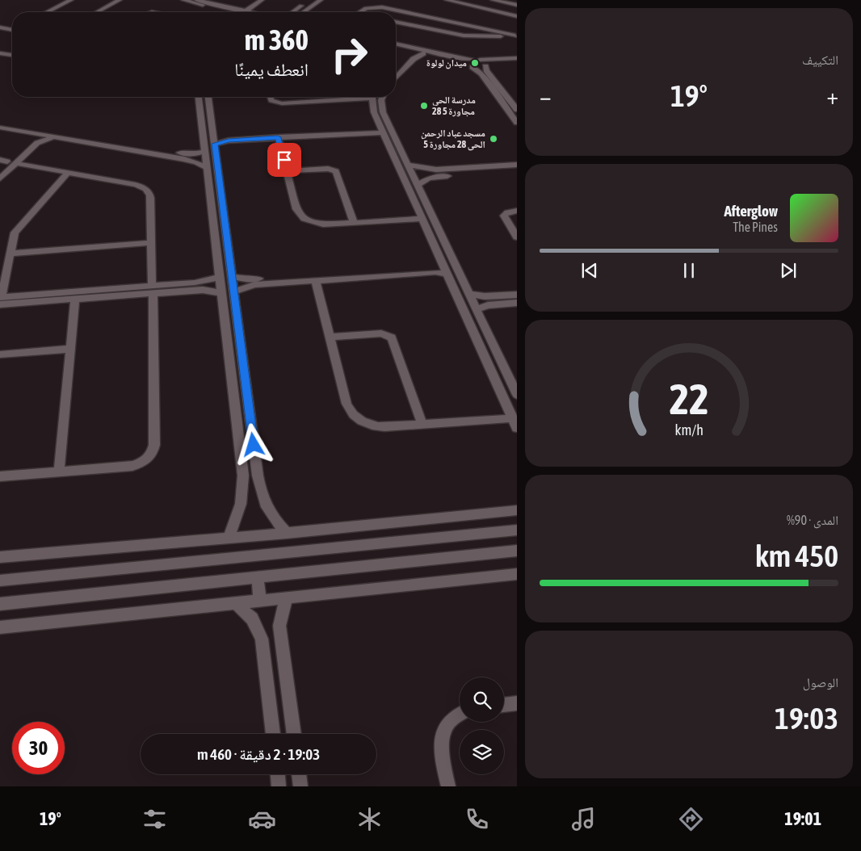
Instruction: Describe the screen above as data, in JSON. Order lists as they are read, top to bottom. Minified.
{"places":["ميدان لولوة","مدرسة الحى 28 مجاورة 5","مسجد عباد الرحمن الحى 28 مجاورة 5"],"page":{"tile":["التكييف",["المدى · 90%","450 km"],["الوصول","19:03"]],"turn":["360 m","انعطف يمينًا"],"heat":["−","19°","+"],"song":["Afterglow","The Pines"],"limit":"30","trip":"19:03 · 2 دقيقة · 460 m","tabs":["19:01","19°"],"gauge":["22","km/h"]}}
